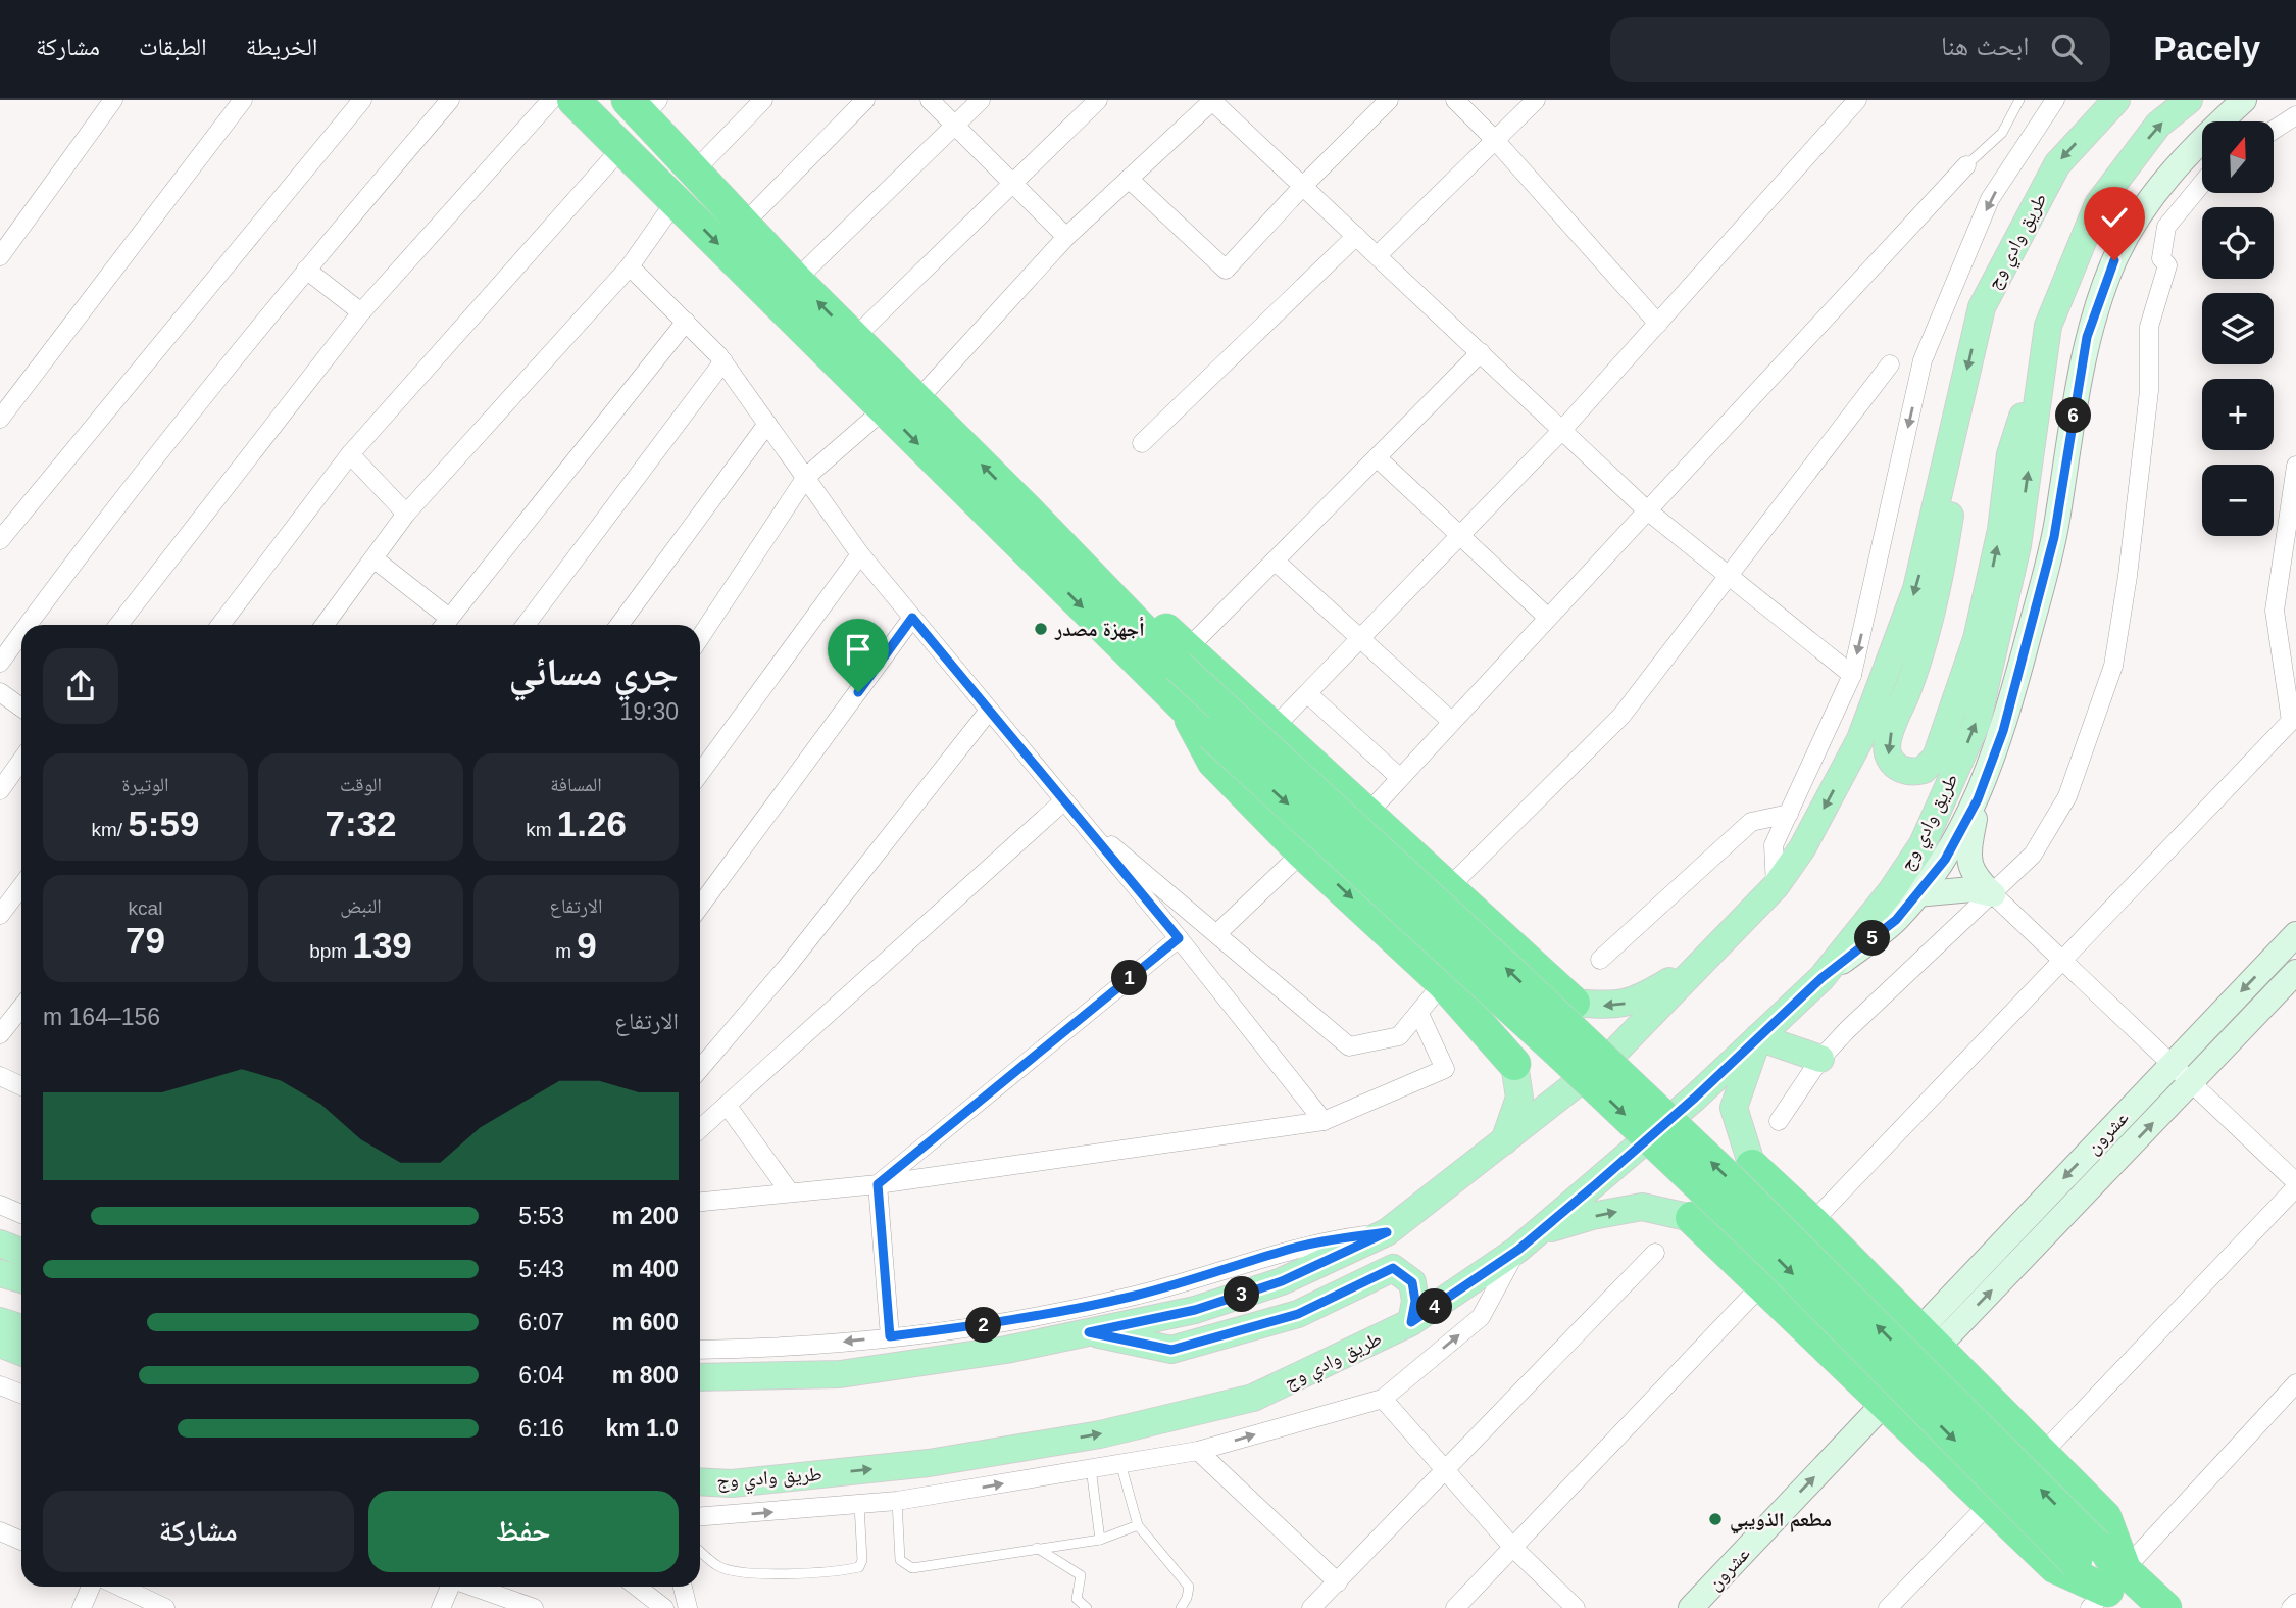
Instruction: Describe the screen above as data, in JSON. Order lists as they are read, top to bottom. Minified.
{"streets":{"main road":["طريق وادي وج"],"street":["عشرون"]},"places":["أجهزة مصدر","مطعم الذويبي"],"north":"top","page":{"header":"Pacely","search":"ابحث هنا","nav":["الخريطة","الطبقات","مشاركة"],"map_buttons":["+","−"],"pins":["6","5","1","3","4","2"],"heading":["جري مسائي","19:30"],"stats":[["المسافة","1.26 km"],["الوقت","7:32"],["الوتيرة","5:59 /km"],["الارتفاع","9 m"],["النبض","139 bpm"],["kcal","79"]],"chart":["الارتفاع","156–164 m"],"list":[{"name":"200 m","note":"5:53"},{"name":"400 m","note":"5:43"},{"name":"600 m","note":"6:07"},{"name":"800 m","note":"6:04"},{"name":"1.0 km","note":"6:16"}],"buttons":["حفظ","مشاركة"]}}
